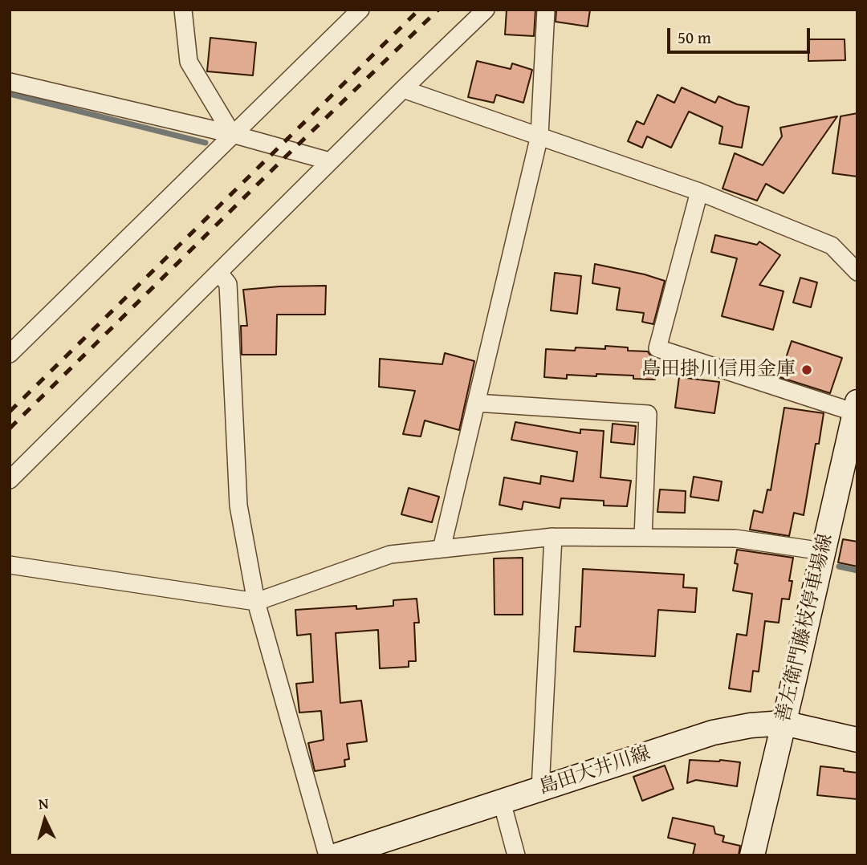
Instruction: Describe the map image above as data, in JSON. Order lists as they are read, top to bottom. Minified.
{"streets":{"main road":["善左衛門藤枝停車場線","島田大井川線"]},"crossings":[["善左衛門藤枝停車場線","島田大井川線"]],"places":["島田掛川信用金庫"],"scale_bar":"50 m","north":"top"}
